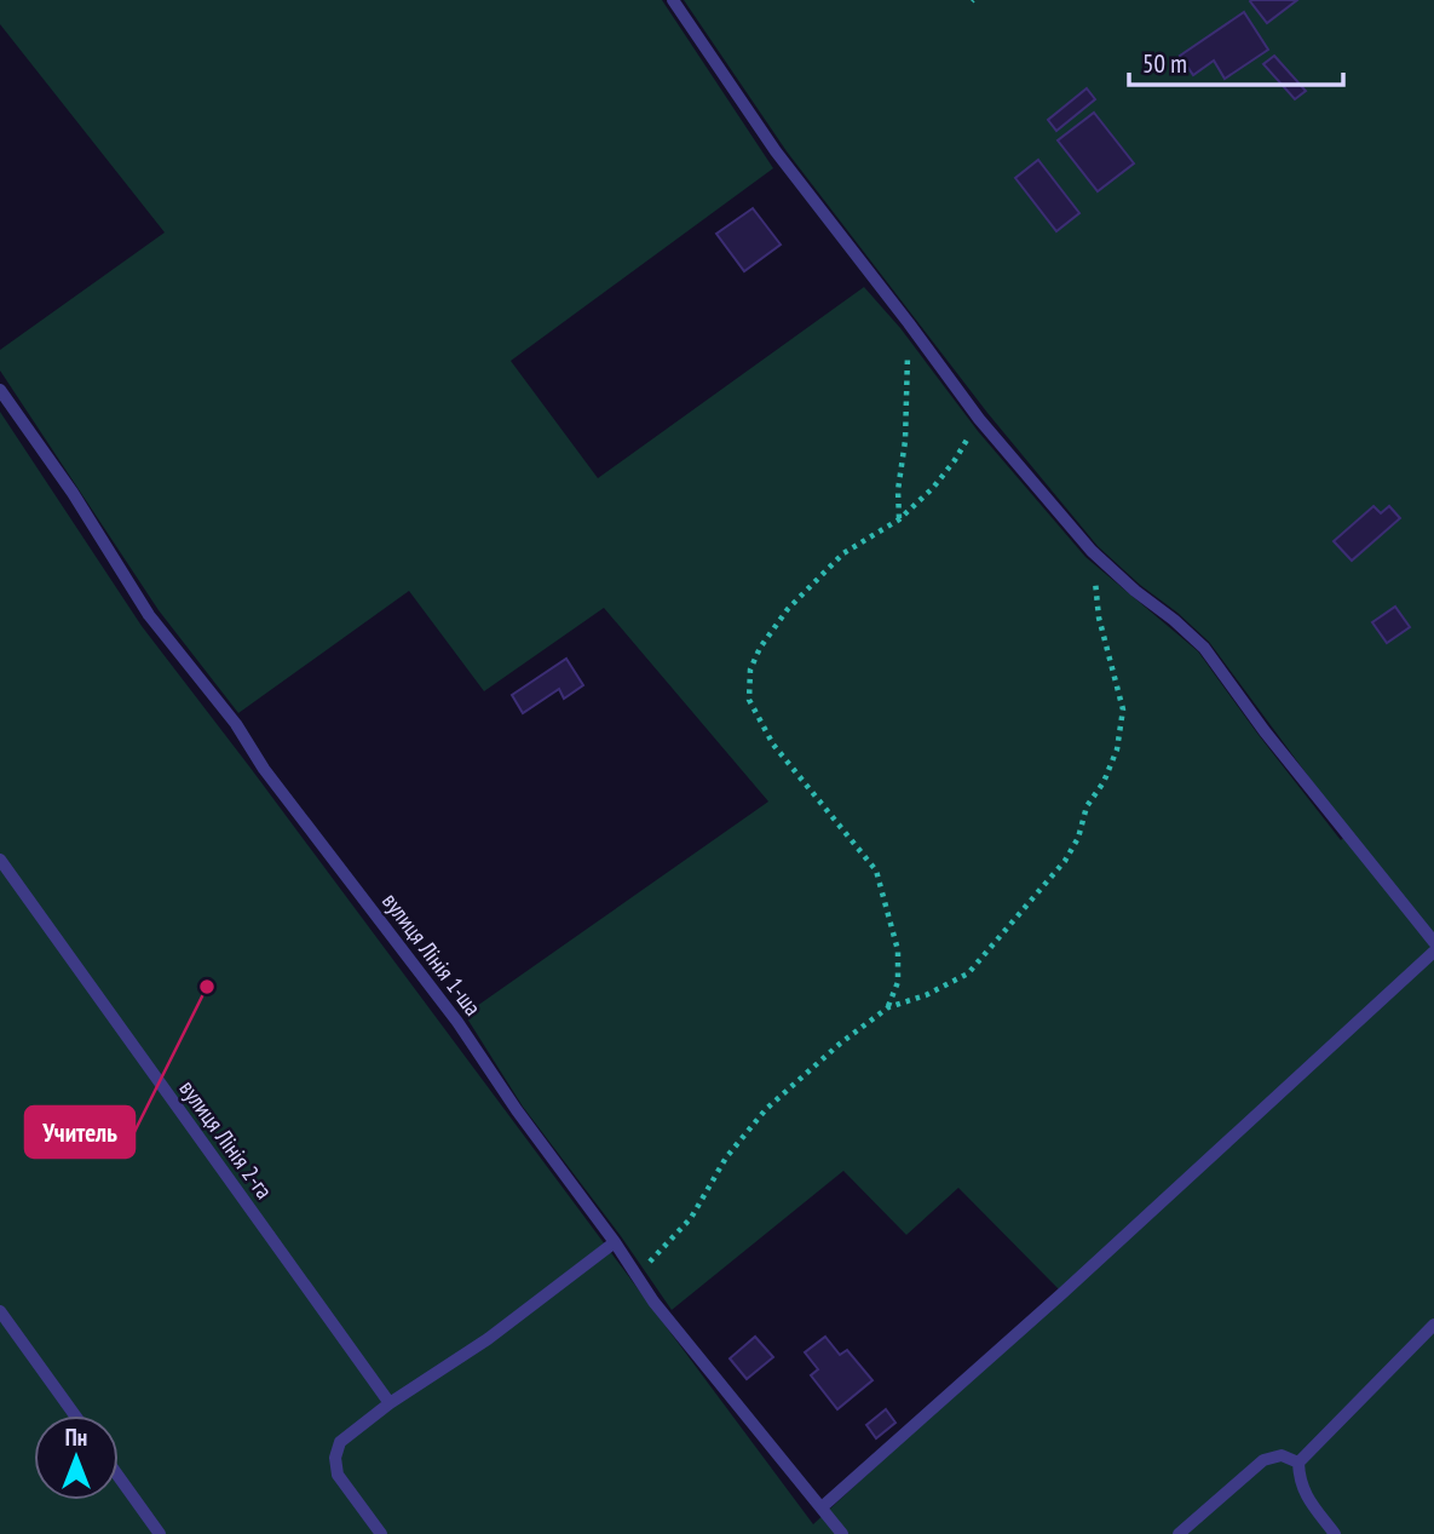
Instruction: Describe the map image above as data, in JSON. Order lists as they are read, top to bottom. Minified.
{"streets":{"lane":["вулиця Лінія 1-ша","вулиця Лінія 2-га"]},"places":["Учитель"],"scale_bar":"50 m","north":"top"}
